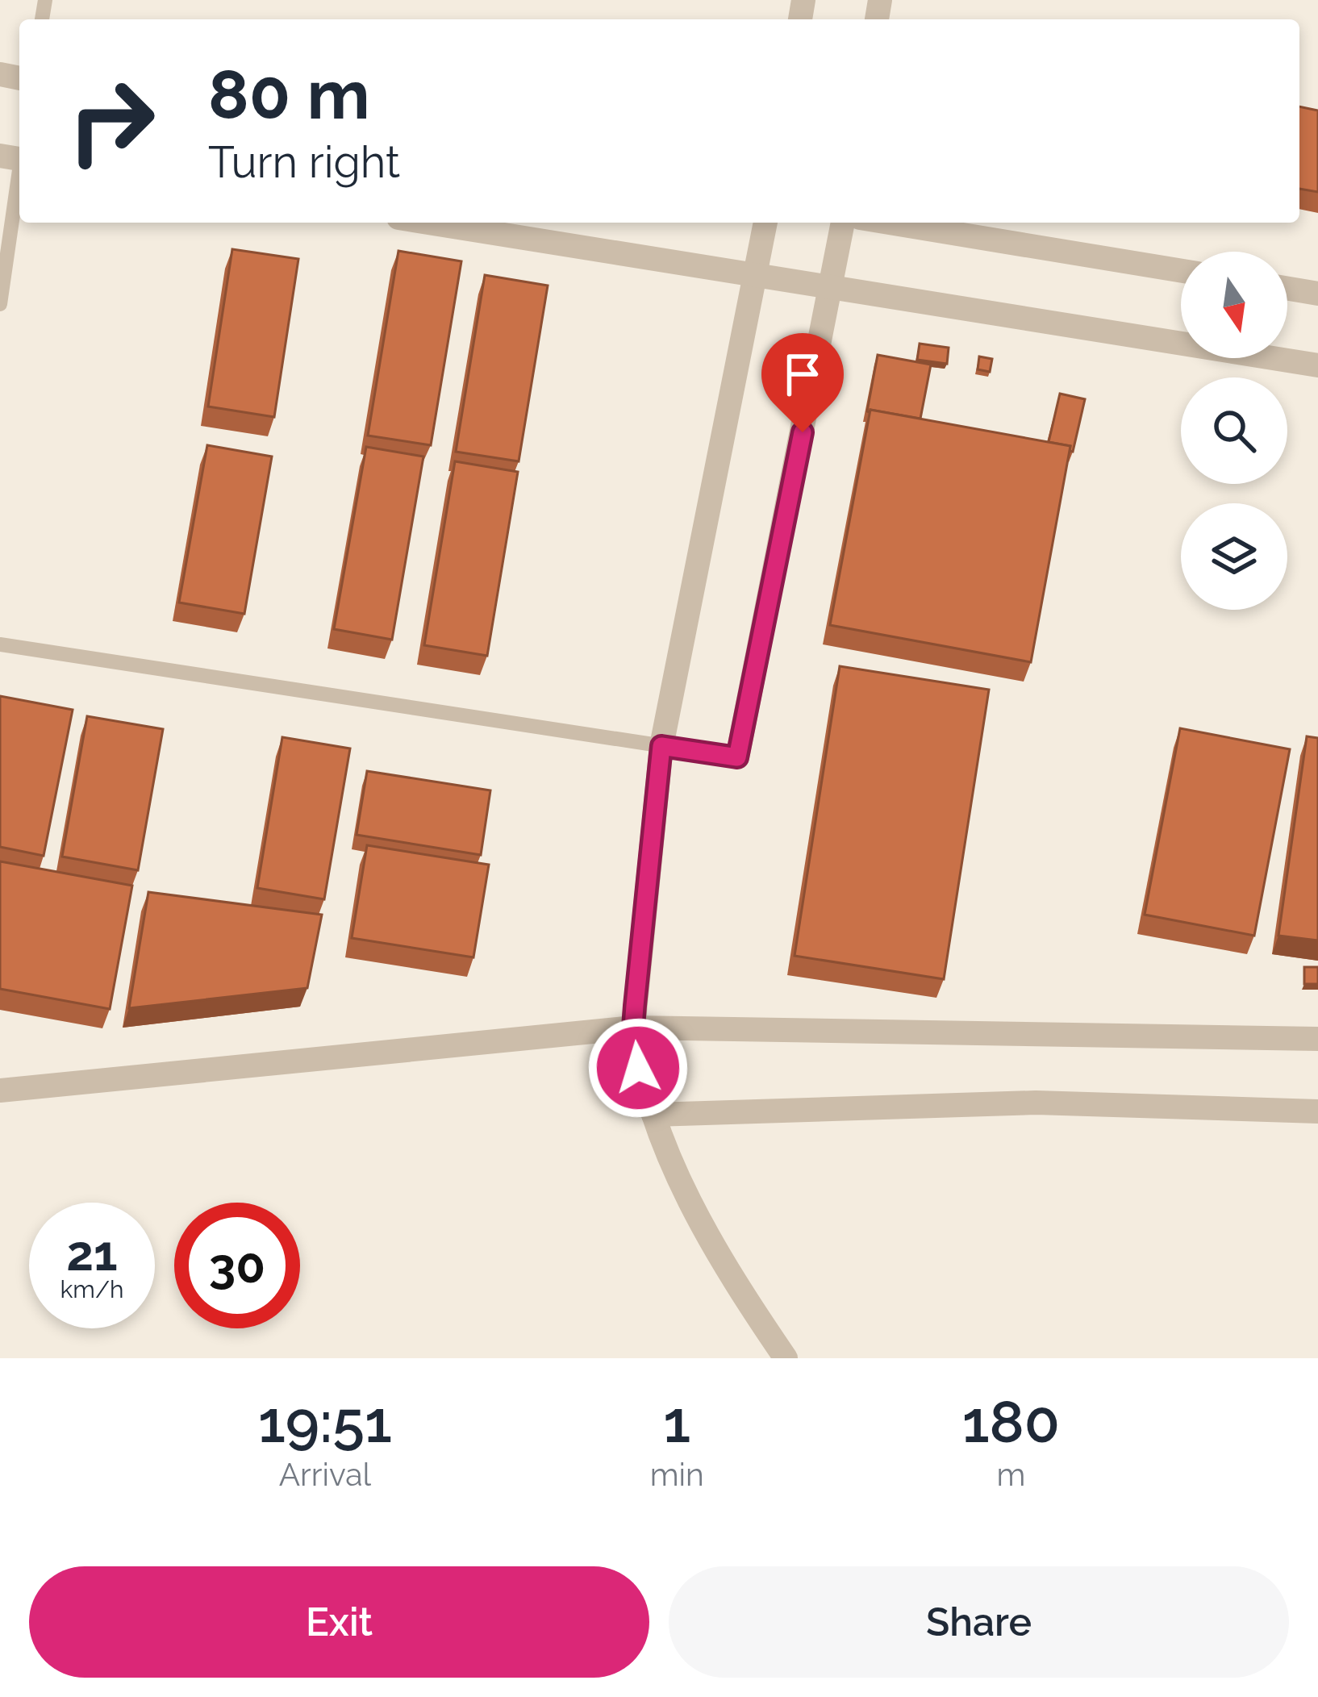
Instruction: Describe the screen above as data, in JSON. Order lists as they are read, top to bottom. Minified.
{"north":"bottom","page":{"turn":["80 m","Turn right"],"speed":"21 km/h","limit":"30","eta":["19:51","Arrival","1","min","180","m"],"buttons":["Exit","Share"]}}
